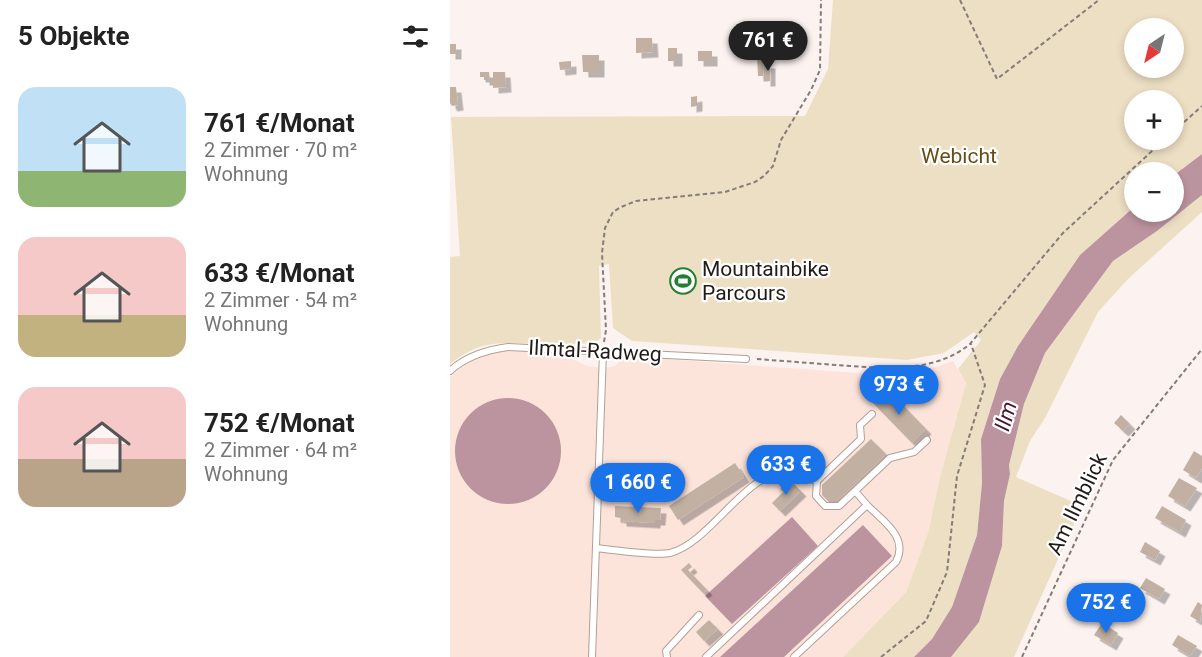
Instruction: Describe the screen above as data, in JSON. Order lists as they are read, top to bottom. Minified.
{"streets":{"lane":["Ilmtal-Radweg"],"path":["Am Ilmblick"]},"water":["Ilm"],"parks":["Webicht"],"places":{"sports":["Mountainbike Parcours"]},"north":"bottom left","page":{"heading":"5 Objekte","map_buttons":["+","−"],"price":["761 €","973 €","633 €","1 660 €","752 €"],"list":[{"name":"761 €/Monat","note":"2 Zimmer · 70 m² · Wohnung"},{"name":"633 €/Monat","note":"2 Zimmer · 54 m² · Wohnung"},{"name":"752 €/Monat","note":"2 Zimmer · 64 m² · Wohnung"}]}}
